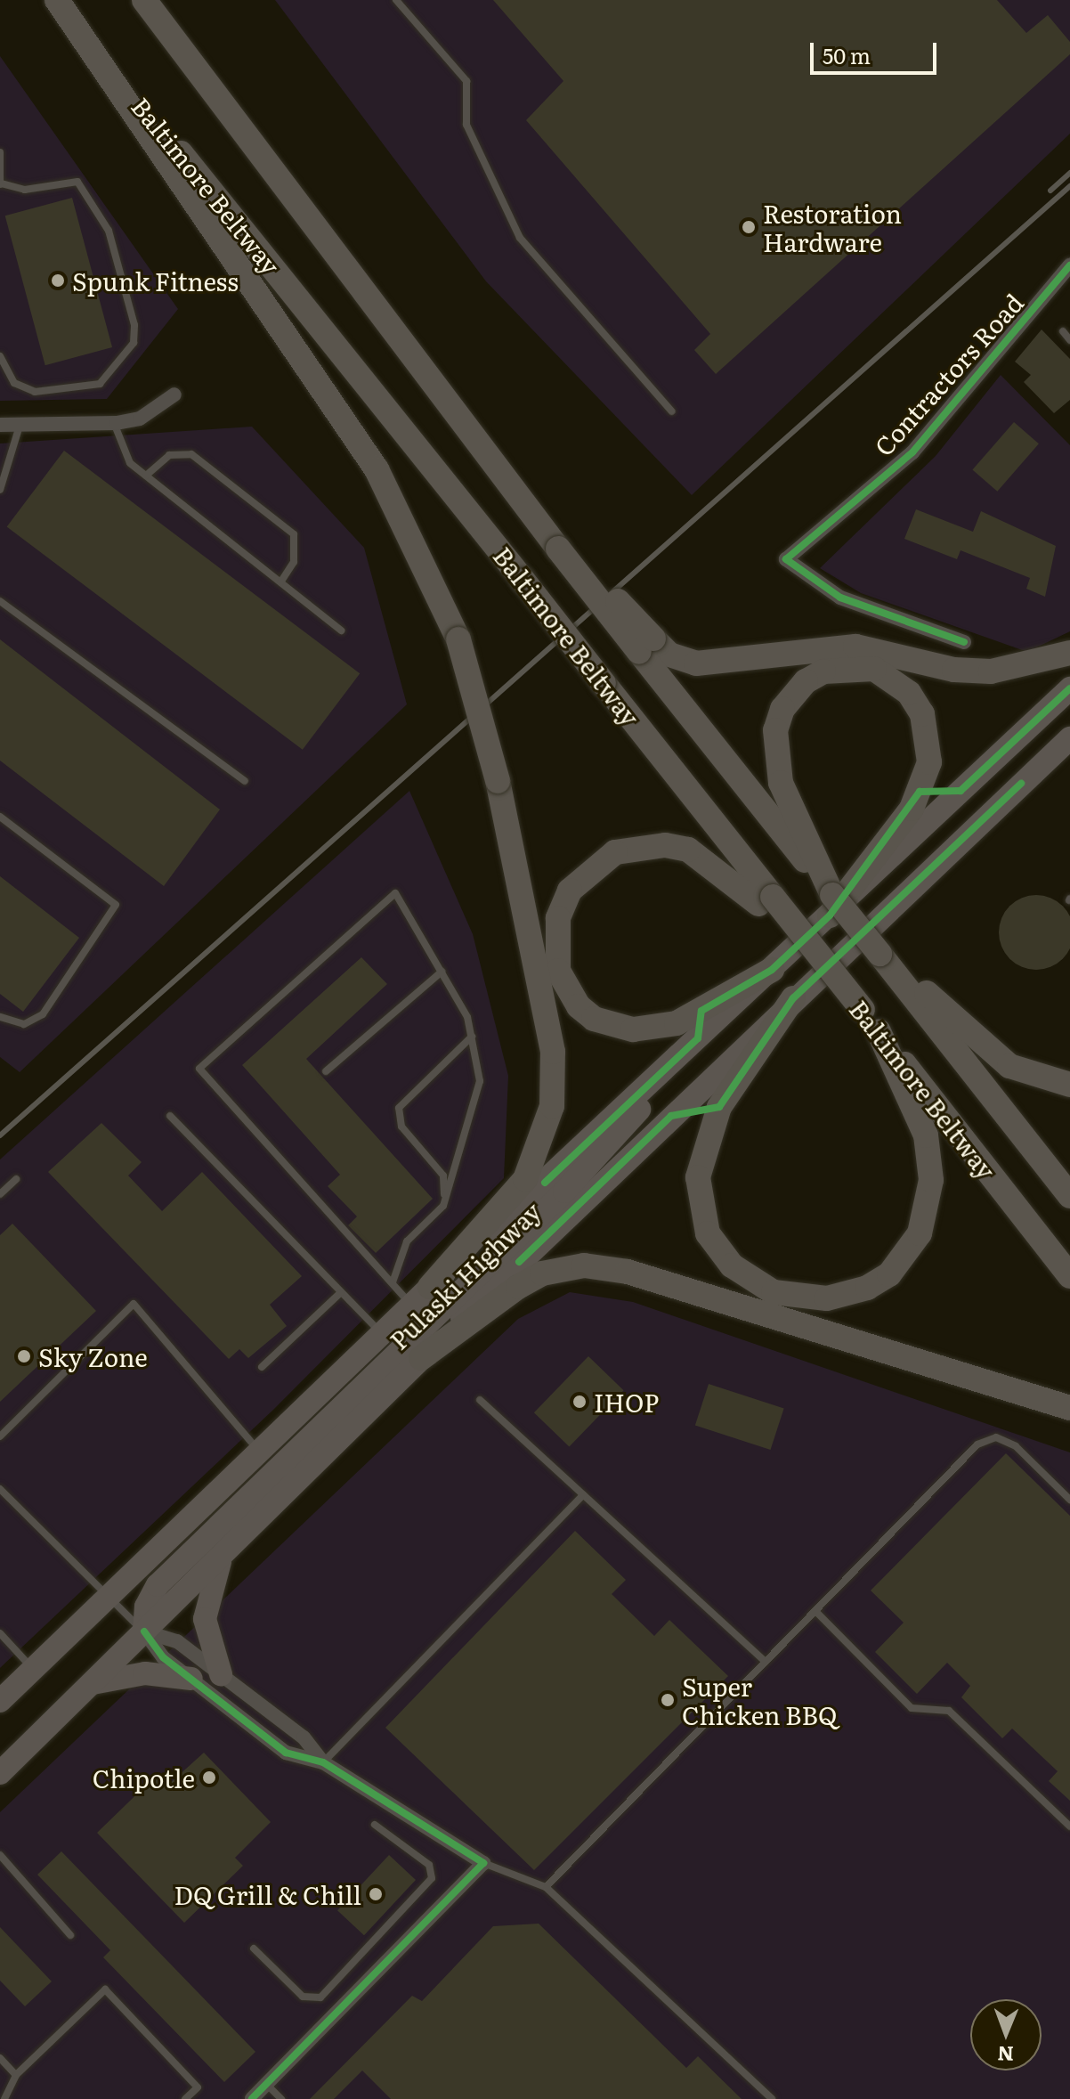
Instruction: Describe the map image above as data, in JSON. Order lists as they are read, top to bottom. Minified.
{"streets":{"highway":["Baltimore Beltway","Pulaski Highway"],"street":["Contractors Road"]},"crossings":[["Baltimore Beltway","Pulaski Highway"]],"places":["Restoration Hardware","Spunk Fitness","Sky Zone","IHOP","Super Chicken BBQ","Chipotle","DQ Grill & Chill"],"scale_bar":"50 m","north":"bottom"}
